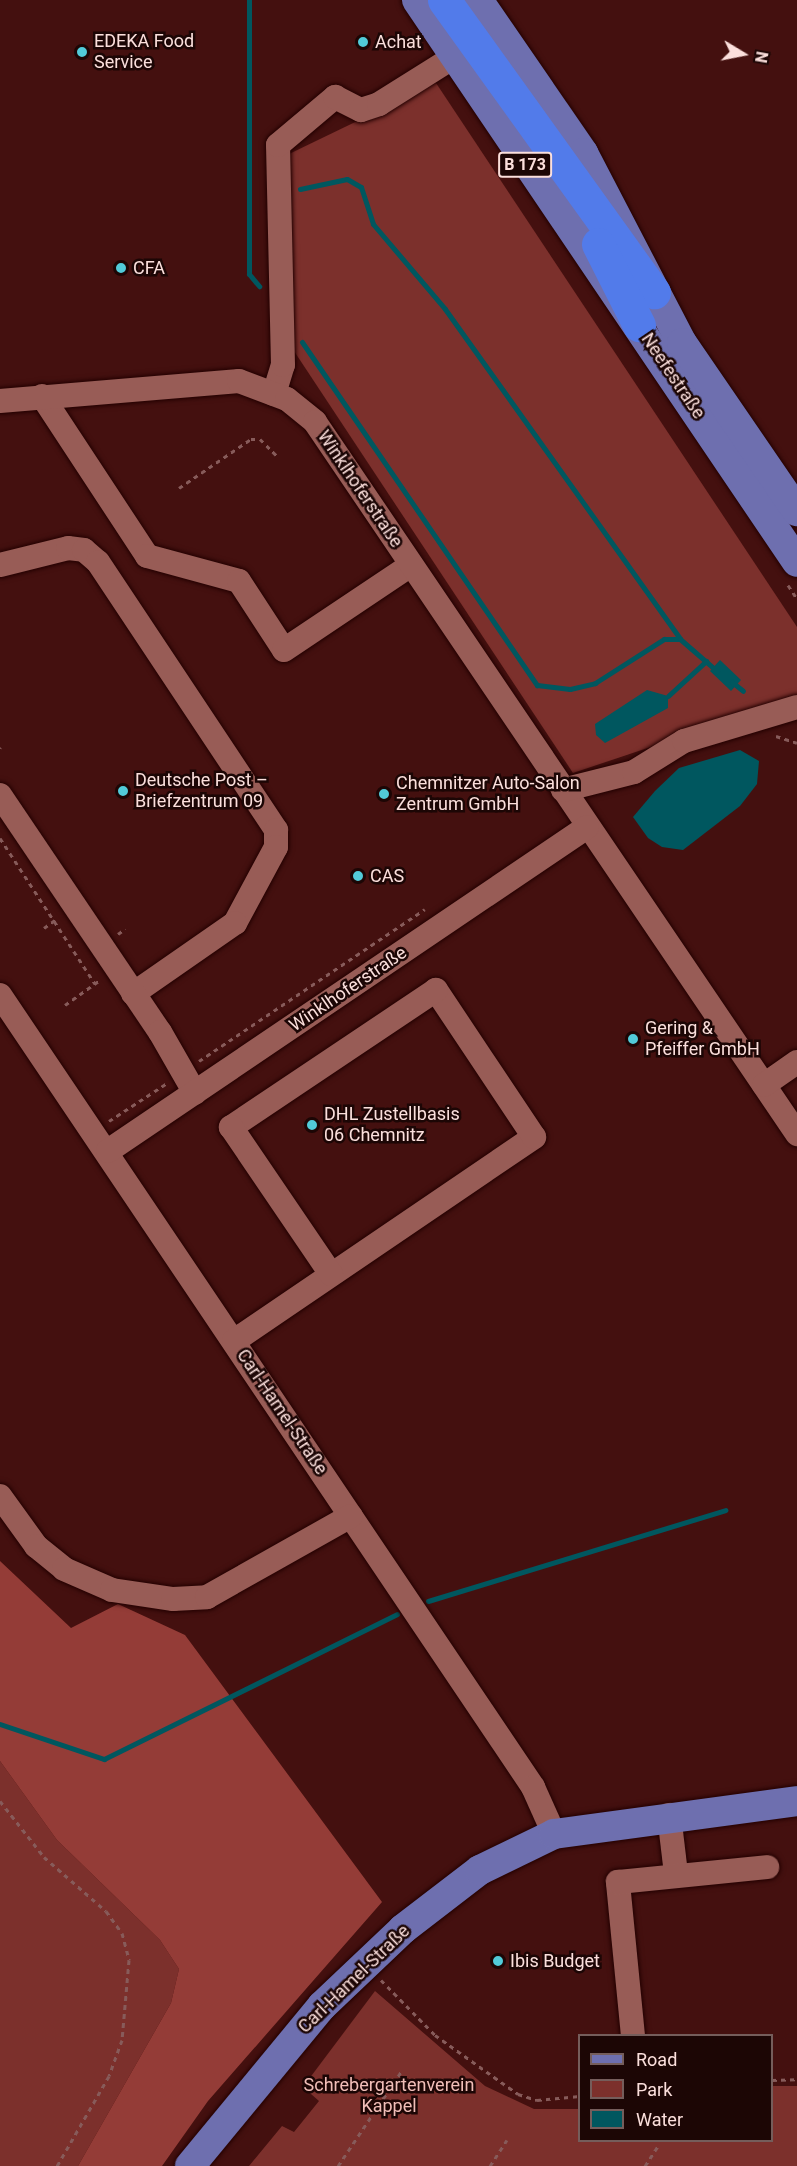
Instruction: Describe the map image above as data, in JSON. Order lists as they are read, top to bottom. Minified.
{"streets":{"highway":["B 173","Neefestraße"],"main road":["Carl-Hamel-Straße"],"street":["Winklhoferstraße"]},"crossings":[["B 173","Neefestraße"],["Winklhoferstraße","Carl-Hamel-Straße"]],"parks":["Schrebergartenverein Kappel"],"places":["Achat","EDEKA Food Service","CFA","Deutsche Post – Briefzentrum 09","Chemnitzer Auto-Salon Zentrum GmbH","CAS","Gering & Pfeiffer GmbH","DHL Zustellbasis 06 Chemnitz","Ibis Budget"],"legend":["Road","Park","Water"],"north":"right"}
